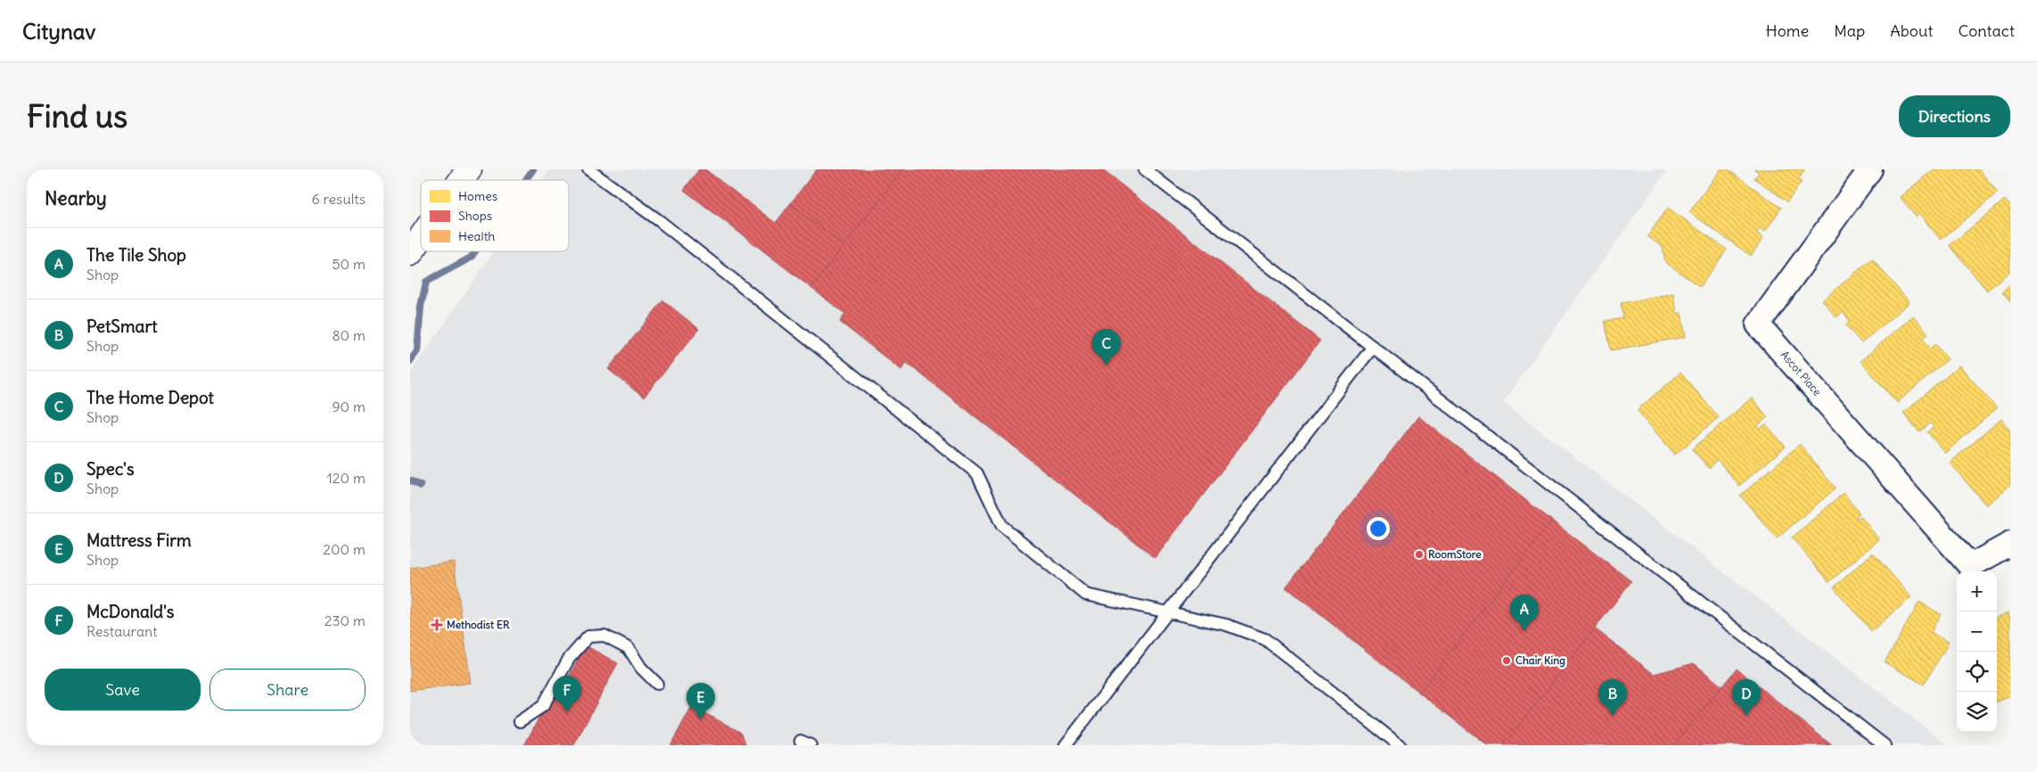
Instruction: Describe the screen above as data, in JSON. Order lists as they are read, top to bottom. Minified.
{"streets":{"street":["Ascot Place"]},"places":{"other":["RoomStore","Chair King"],"health":["Methodist ER"]},"legend":["Homes","Shops","Health"],"page":{"header":"Citynav","nav":["Home","Map","About","Contact"],"buttons":["Directions",["Save","Share"]],"title":"Find us","heading":["Nearby","6 results"],"list":[{"mark":"A","name":"The Tile Shop","note":"Shop","value":"50 m"},{"mark":"B","name":"PetSmart","note":"Shop","value":"80 m"},{"mark":"C","name":"The Home Depot","note":"Shop","value":"90 m"},{"mark":"D","name":"Spec's","note":"Shop","value":"120 m"},{"mark":"E","name":"Mattress Firm","note":"Shop","value":"200 m"},{"mark":"F","name":"McDonald's","note":"Restaurant","value":"230 m"}],"pins":["C","A","F","B","D","E"],"map_buttons":["+","−"]}}
